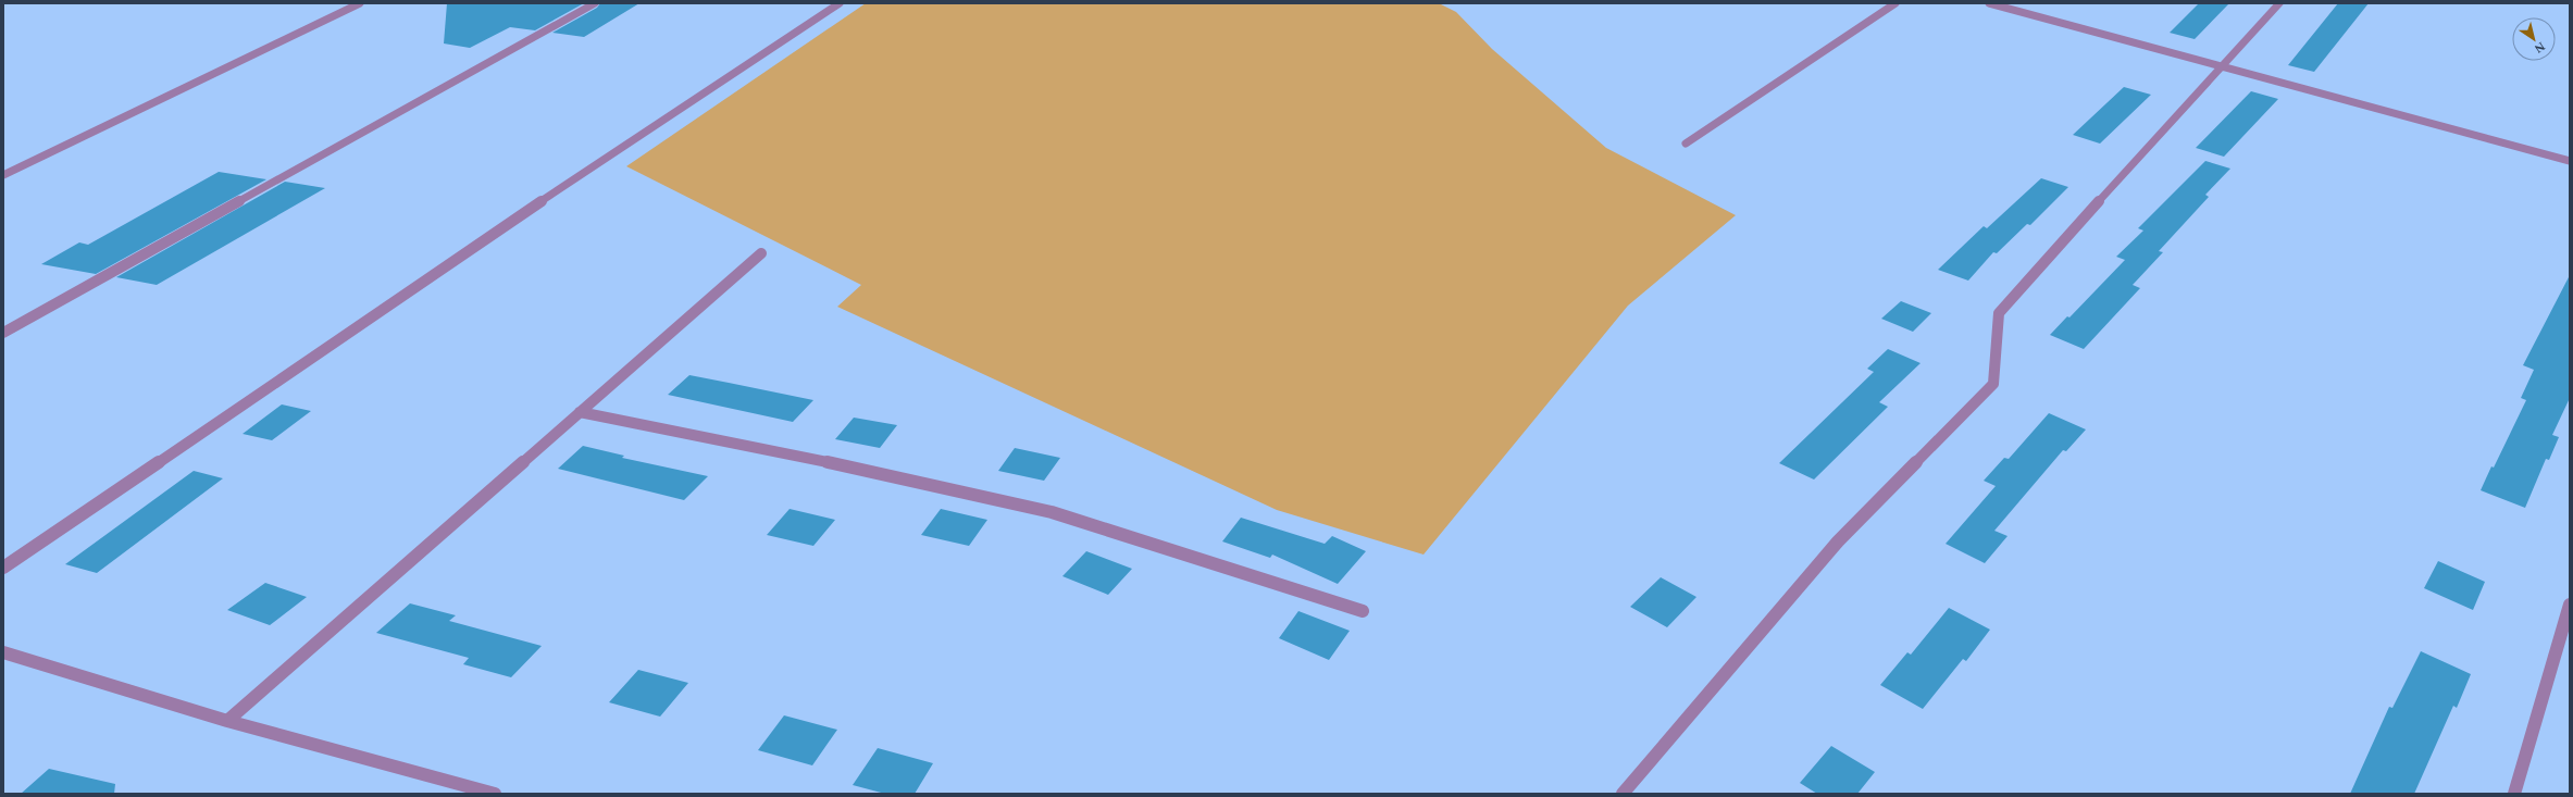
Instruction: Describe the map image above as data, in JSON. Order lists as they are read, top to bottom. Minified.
{"north":"bottom right"}
